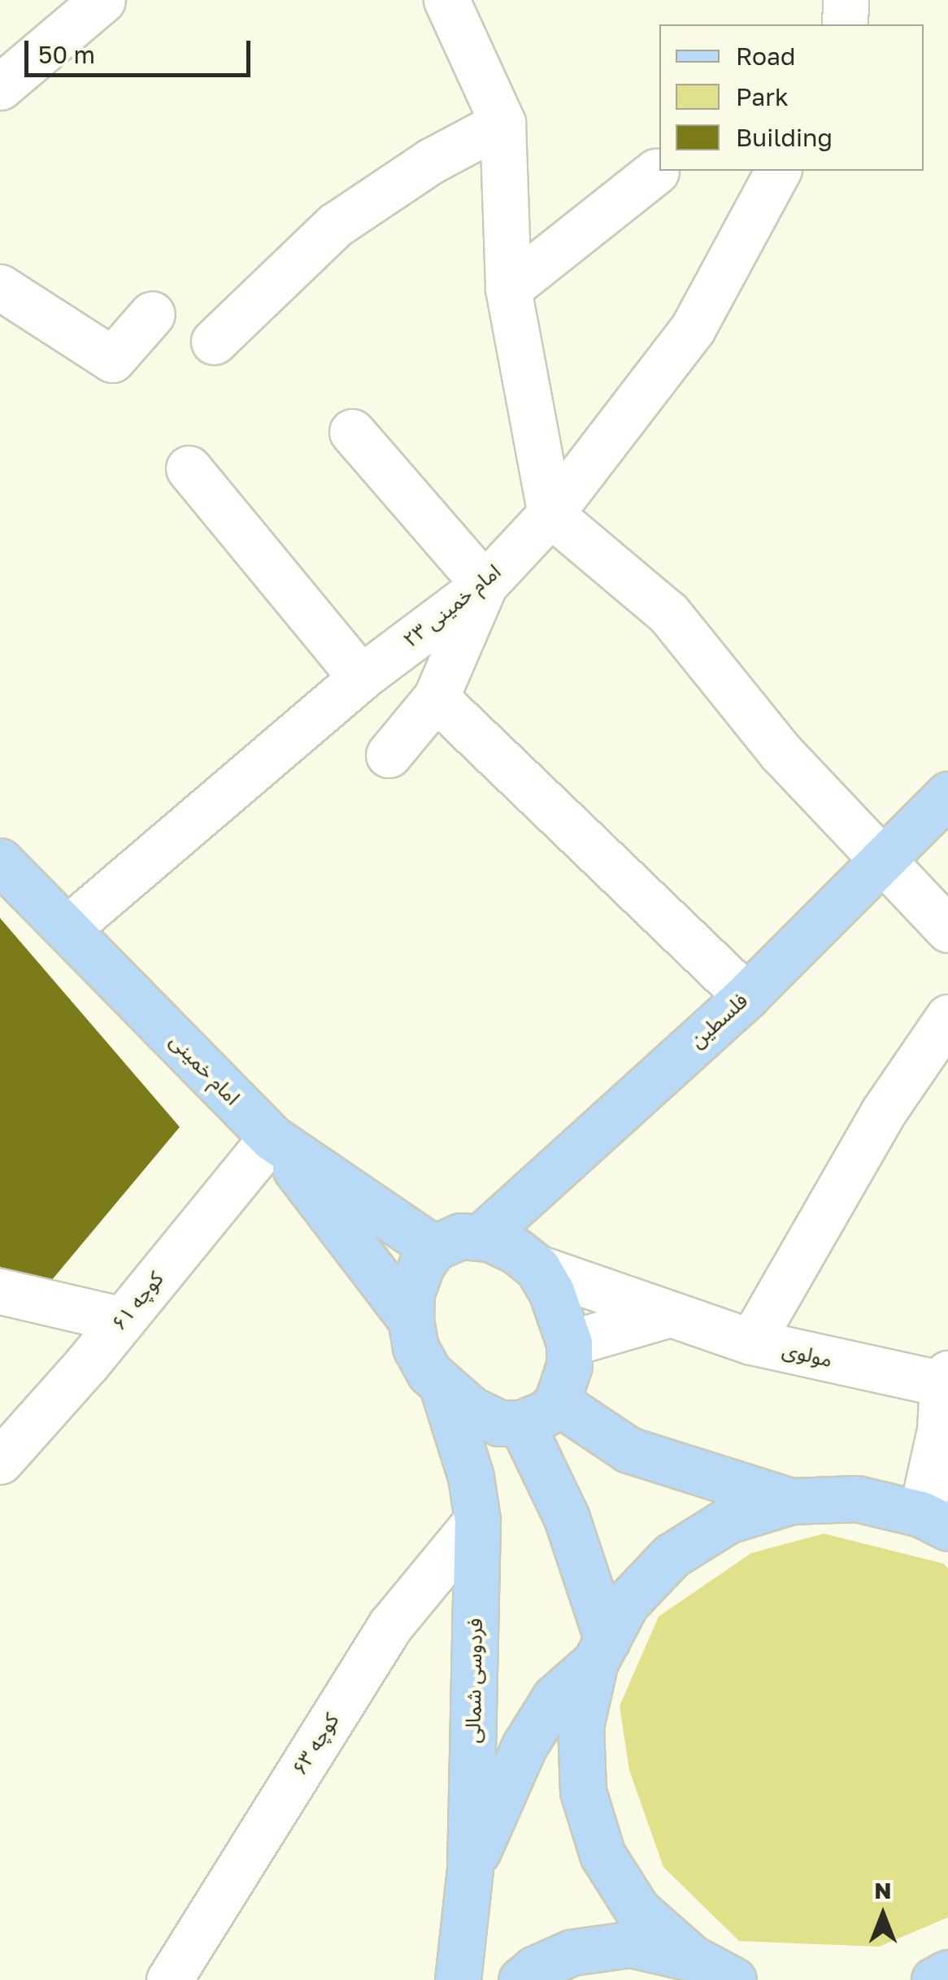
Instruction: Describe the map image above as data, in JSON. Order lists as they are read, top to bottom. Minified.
{"streets":{"main road":["فلسطین","امام خمینی","فردوسی شمالی"],"street":["امام خمینی ۲۳","کوچه ۶۱","مولوی","کوچه ۶۳"]},"crossings":[["امام خمینی ۲۳","امام خمینی"],["فلسطین","امام خمینی"],["فلسطین","مولوی"],["فلسطین","فردوسی شمالی"],["امام خمینی","کوچه ۶۱"],["امام خمینی","مولوی"],["امام خمینی","فردوسی شمالی"],["مولوی","فردوسی شمالی"],["فردوسی شمالی","کوچه ۶۳"]],"legend":["Road","Park","Building"],"scale_bar":"50 m","north":"top"}
